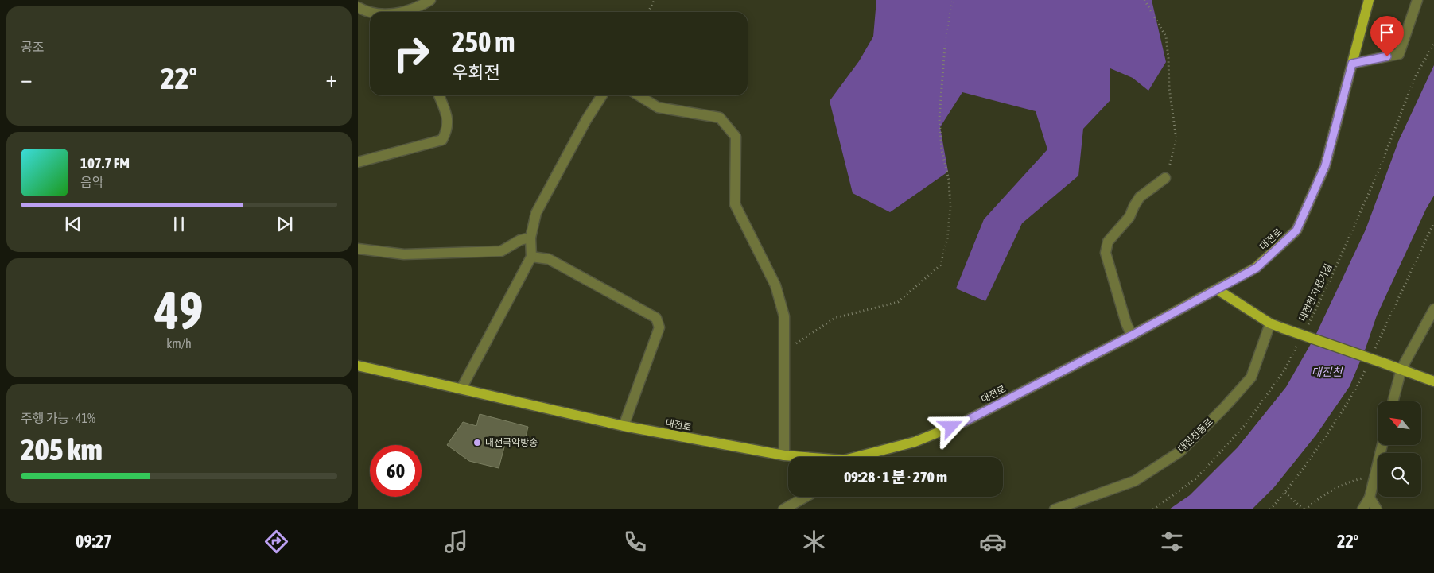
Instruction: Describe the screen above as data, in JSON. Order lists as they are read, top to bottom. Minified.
{"streets":{"main road":["대전로"],"street":["대전천동로"],"path":["대전천 자전거길"]},"water":["대전천"],"places":["대전국악방송"],"north":"top left","page":{"tile":["공조",["49","km/h"],["주행 가능 · 41%","205 km"]],"turn":["250 m","우회전"],"heat":["−","22°","+"],"song":["107.7 FM","음악"],"limit":"60","trip":"09:28 · 1 분 · 270 m","tabs":["09:27","22°"]}}
